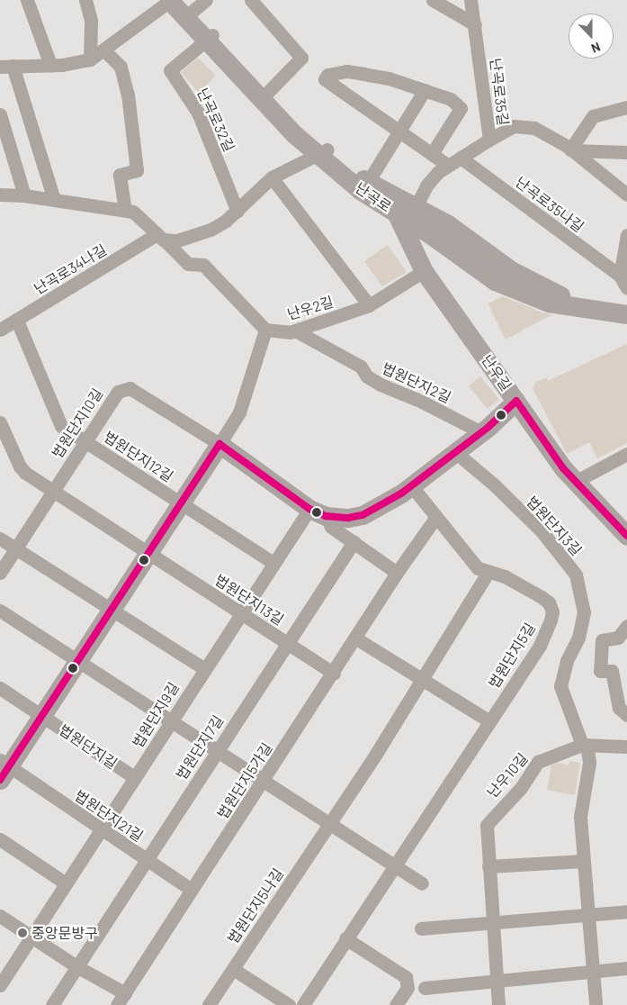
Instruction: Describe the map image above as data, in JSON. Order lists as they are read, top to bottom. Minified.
{"streets":{"street":["난곡로35길","난곡로32길","난곡로","난곡로35나길","난곡로34나길","난우2길","난우길","법원단지2길","법원단지10길","법원단지12길","법원단지3길","법원단지13길","법원단지5길","법원단지9길","법원단지길","법원단지7길","난우10길","법원단지5가길","법원단지21길","법원단지5나길"]},"crossings":[["난곡로35길","난곡로"],["난곡로35길","난곡로35나길"],["난곡로32길","난곡로"],["난곡로","난우길"],["난곡로34나길","법원단지12길"],["난우2길","난우길"],["난우2길","법원단지2길"],["법원단지10길","법원단지12길"],["법원단지10길","법원단지13길"],["법원단지3길","난우10길"],["법원단지13길","법원단지9길"],["법원단지13길","법원단지7길"],["법원단지13길","법원단지5가길"],["법원단지5길","법원단지5가길"],["법원단지5길","법원단지5나길"],["법원단지9길","법원단지길"],["법원단지9길","법원단지21길"],["법원단지7길","법원단지21길"],["법원단지5가길","법원단지21길"]],"places":["중앙문방구"],"north":"bottom"}
